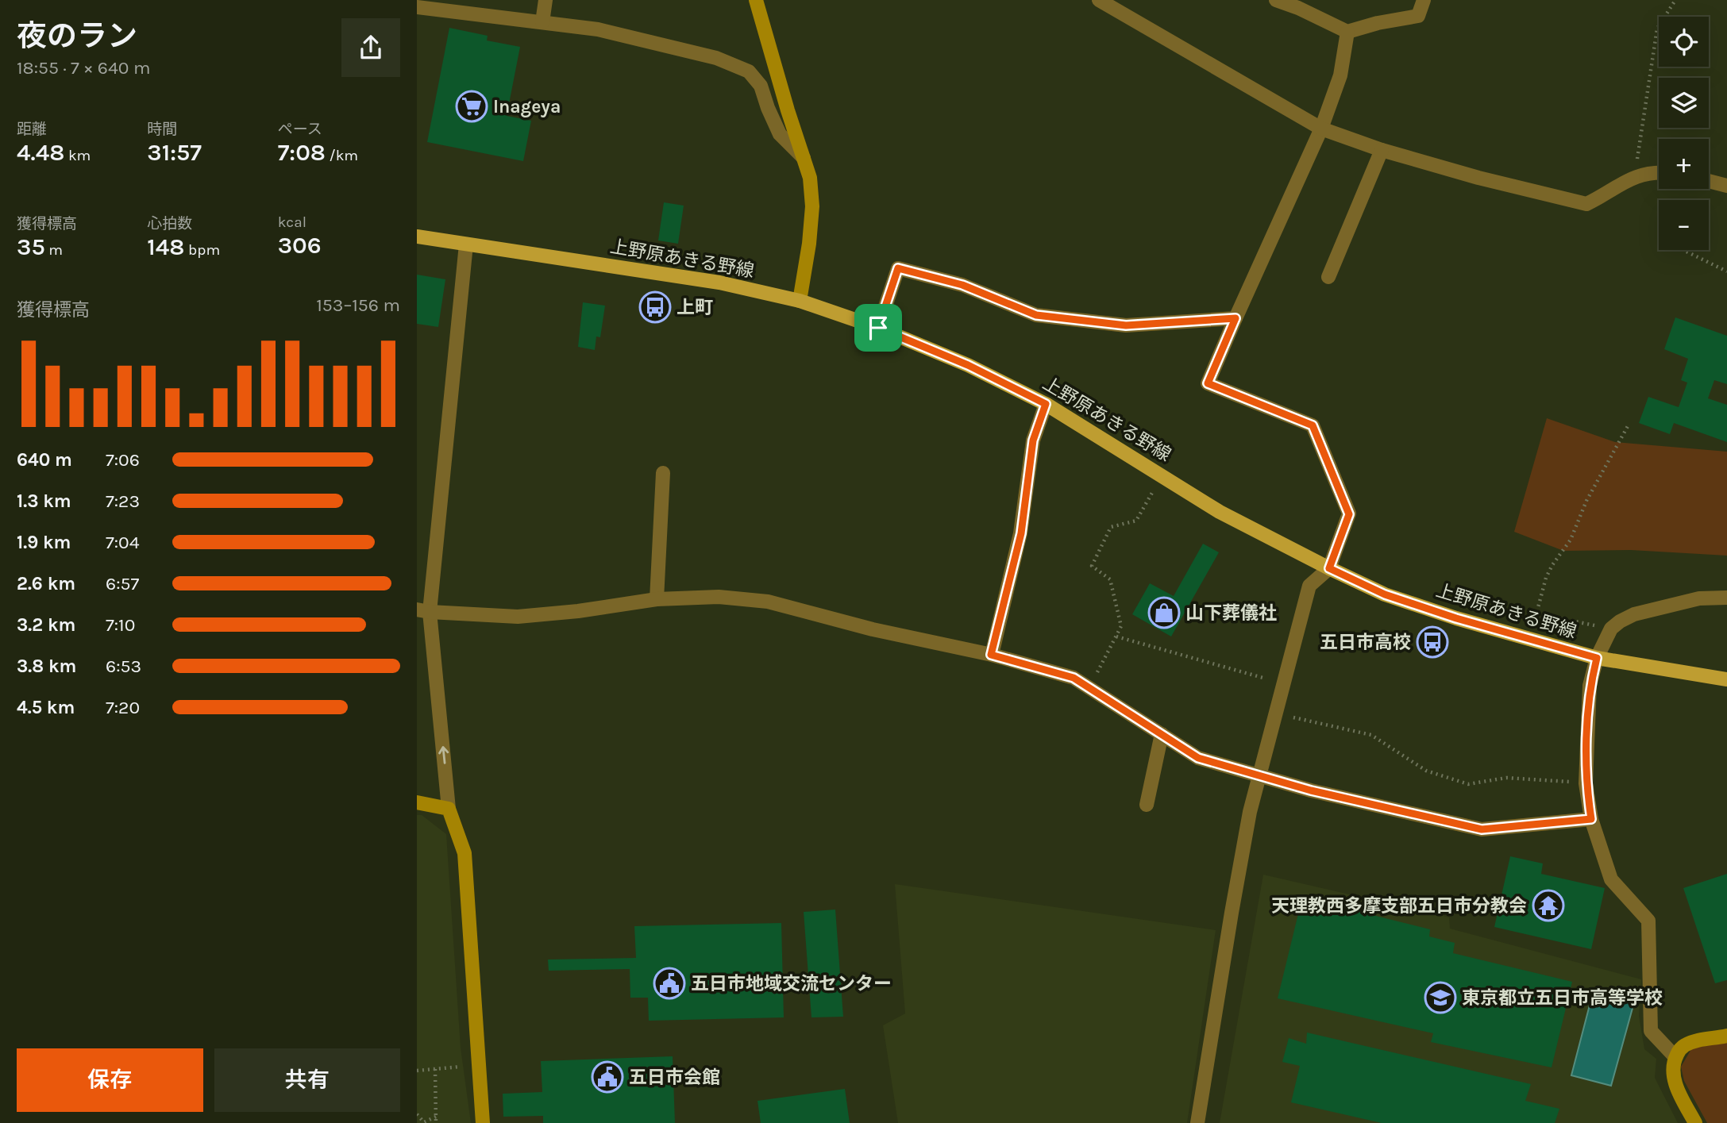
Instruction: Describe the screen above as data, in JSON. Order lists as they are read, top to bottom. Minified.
{"streets":{"main road":["上野原あきる野線"]},"places":{"supermarket":["Inageya"],"bus stop":["上町","五日市高校"],"shop":["山下葬儀社"],"temple":["天理教西多摩支部五日市分教会"],"public building":["五日市地域交流センター","五日市会館"],"school or university":["東京都立五日市高等学校"]},"page":{"heading":["夜のラン","18:55 · 7 × 640 m"],"map_buttons":["+","−"],"stats":[["距離","4.48 km"],["時間","31:57"],["ペース","7:08 /km"],["獲得標高","35 m"],["心拍数","148 bpm"],["kcal","306"]],"chart":["獲得標高","153–156 m"],"list":[{"name":"640 m","note":"7:06"},{"name":"1.3 km","note":"7:23"},{"name":"1.9 km","note":"7:04"},{"name":"2.6 km","note":"6:57"},{"name":"3.2 km","note":"7:10"},{"name":"3.8 km","note":"6:53"},{"name":"4.5 km","note":"7:20"}],"buttons":["保存","共有"]}}
